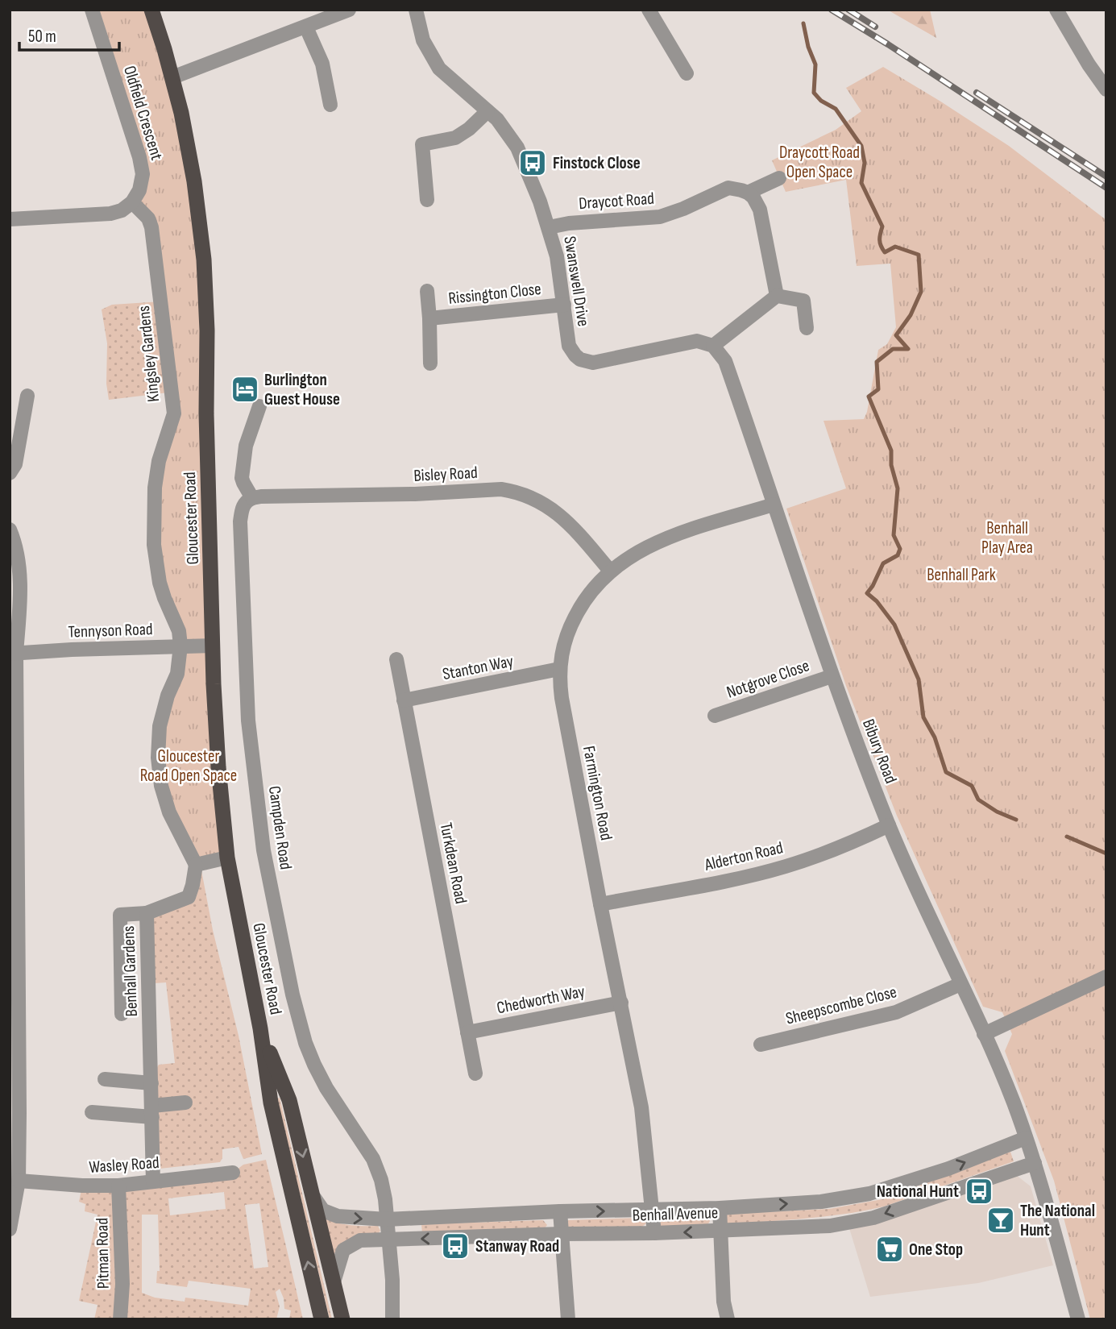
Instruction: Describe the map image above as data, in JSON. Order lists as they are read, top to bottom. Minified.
{"streets":{"highway":["Gloucester Road"],"street":["Oldfield Crescent","Draycot Road","Swanswell Drive","Rissington Close","Kingsley Gardens","Bisley Road","Tennyson Road","Stanton Way","Notgrove Close","Bibury Road","Farmington Road","Campden Road","Alderton Road","Turkdean Road","Benhall Gardens","Chedworth Way","Sheepscombe Close","Wasley Road","Benhall Avenue","Pitman Road"]},"crossings":[["Oldfield Crescent","Kingsley Gardens"],["Draycot Road","Swanswell Drive"],["Swanswell Drive","Rissington Close"],["Swanswell Drive","Bibury Road"],["Kingsley Gardens","Tennyson Road"],["Kingsley Gardens","Benhall Gardens"],["Bisley Road","Farmington Road"],["Bisley Road","Campden Road"],["Gloucester Road","Tennyson Road"],["Gloucester Road","Benhall Avenue"],["Stanton Way","Farmington Road"],["Stanton Way","Turkdean Road"],["Notgrove Close","Bibury Road"],["Bibury Road","Farmington Road"],["Bibury Road","Alderton Road"],["Bibury Road","Sheepscombe Close"],["Bibury Road","Benhall Avenue"],["Farmington Road","Alderton Road"],["Farmington Road","Chedworth Way"],["Farmington Road","Benhall Avenue"],["Campden Road","Benhall Avenue"],["Turkdean Road","Chedworth Way"],["Benhall Gardens","Wasley Road"],["Wasley Road","Pitman Road"]],"parks":["Draycott Road Open Space","Benhall Play Area","Benhall Park","Gloucester Road Open Space"],"places":{"bus stop":["Finstock Close","National Hunt","Stanway Road"],"hotel":["Burlington Guest House"],"bar":["The National Hunt"],"supermarket":["One Stop"]},"scale_bar":"50 m"}
